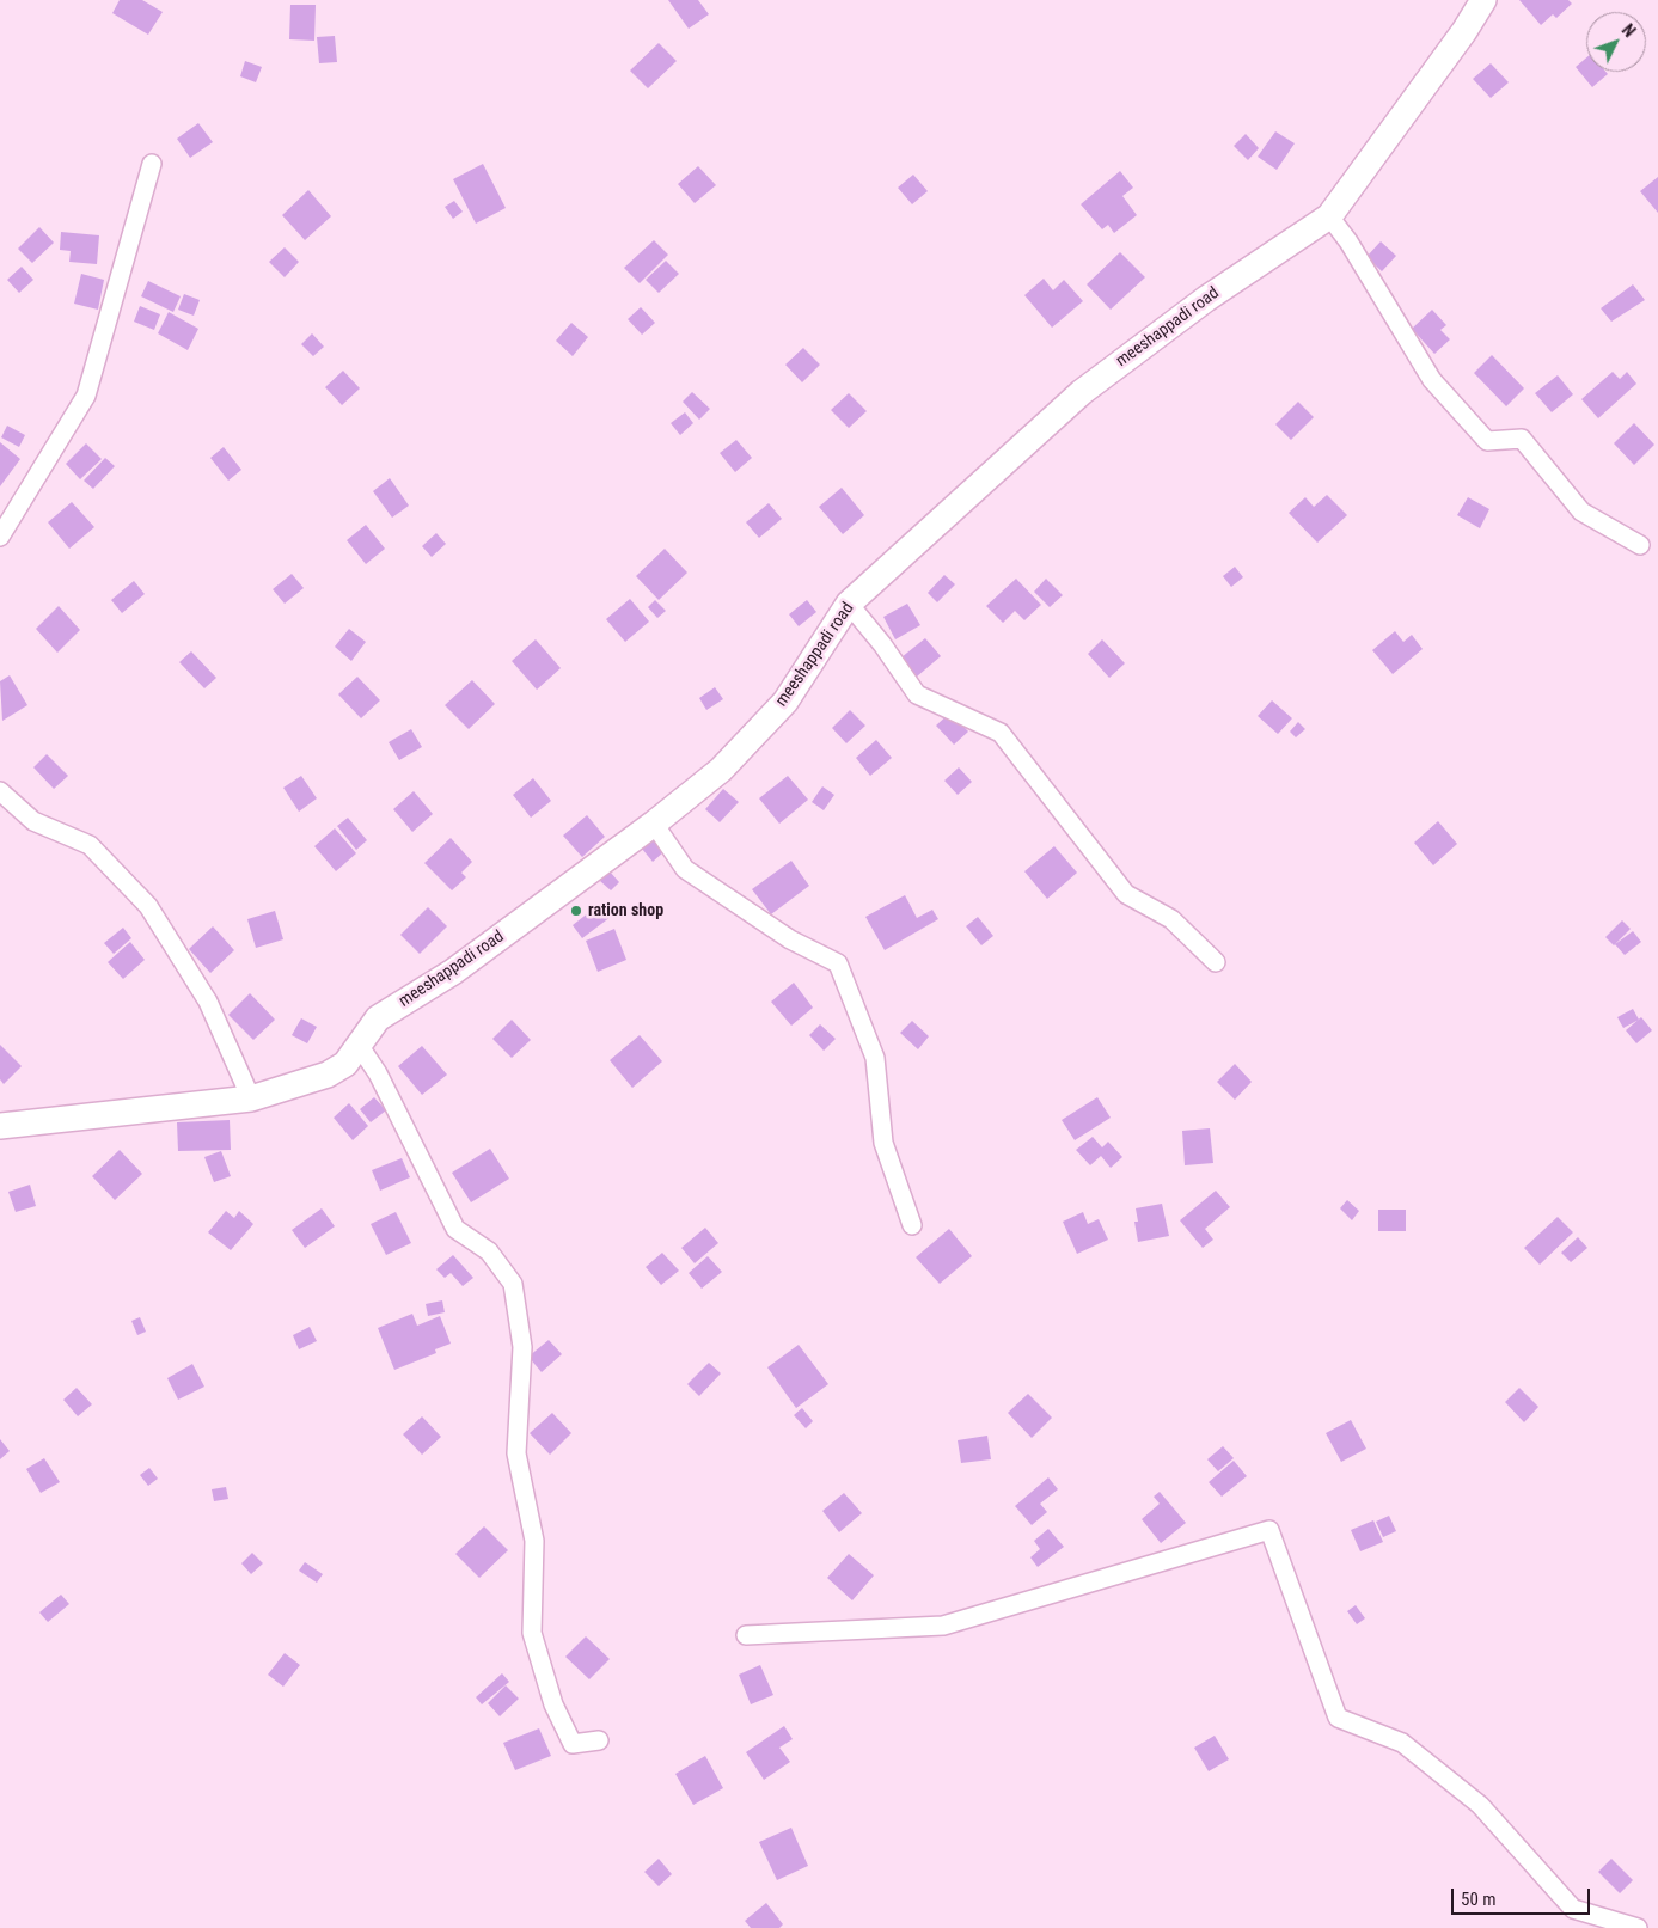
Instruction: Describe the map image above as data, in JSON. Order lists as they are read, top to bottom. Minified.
{"streets":{"street":["meeshappadi road"]},"places":["ration shop"],"scale_bar":"50 m","north":"top right"}
